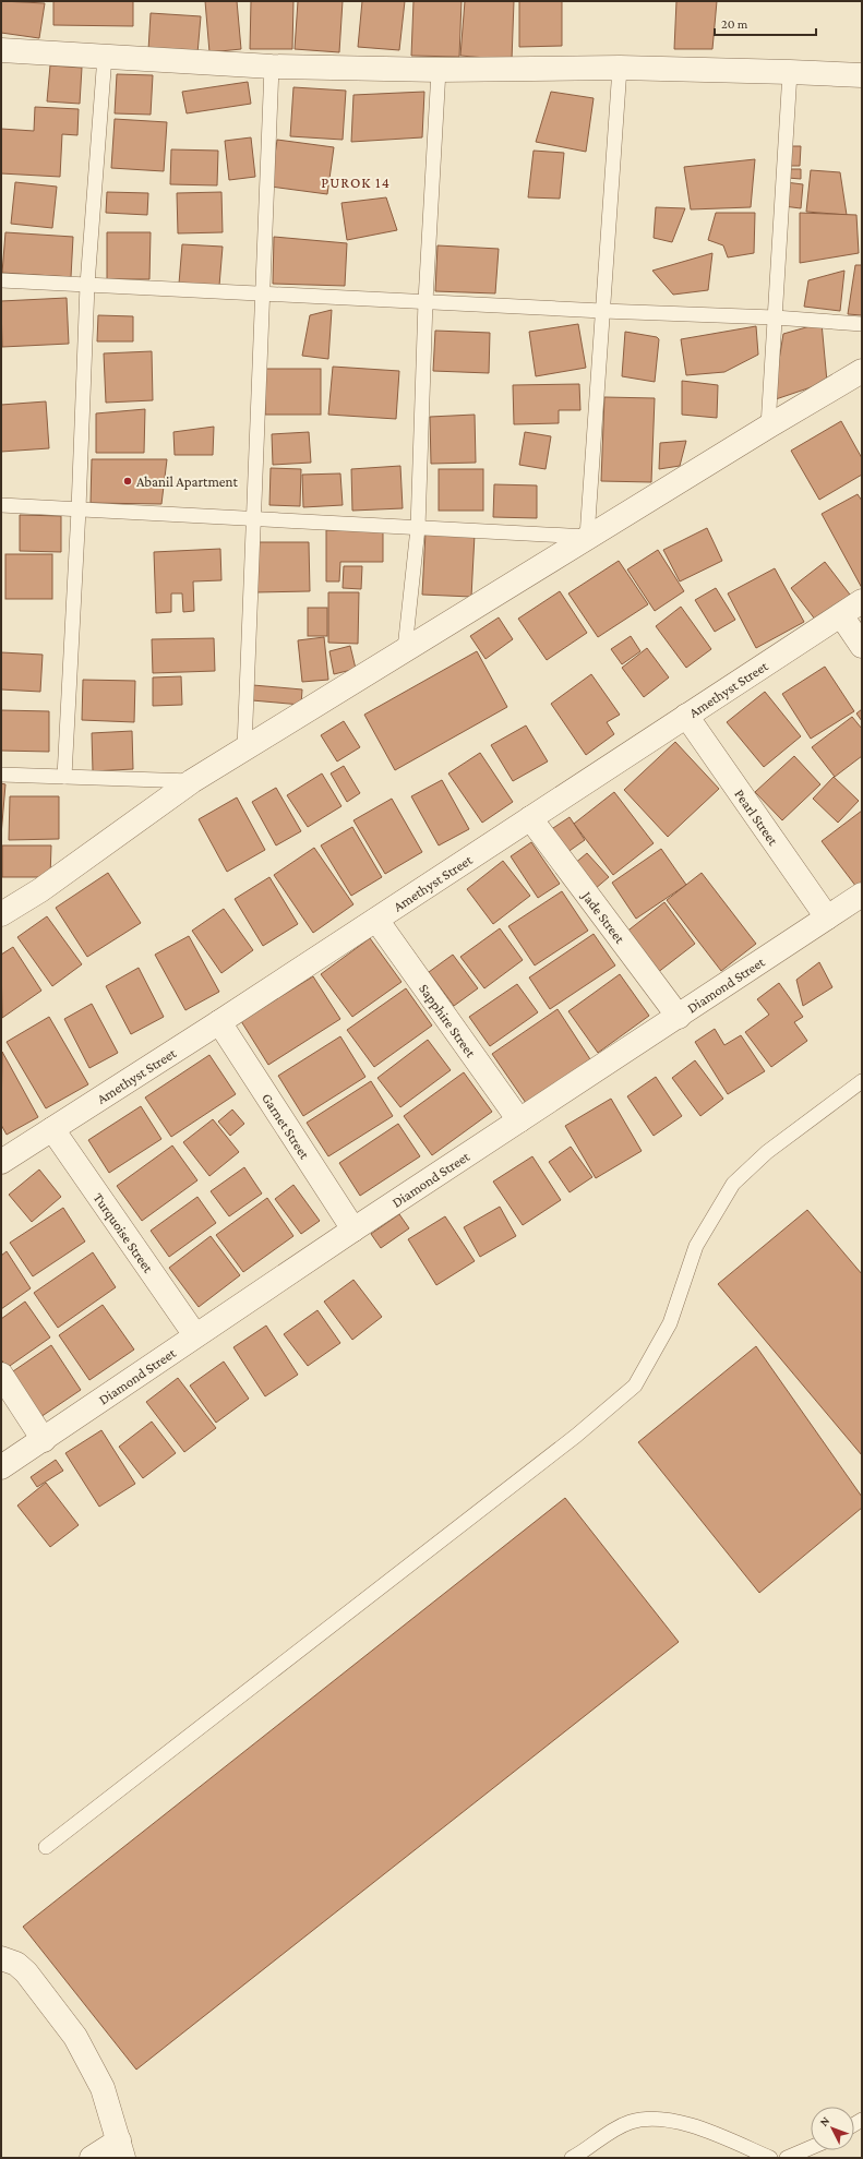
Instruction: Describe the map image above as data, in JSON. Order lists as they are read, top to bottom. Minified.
{"streets":{"street":["Amethyst Street","Pearl Street","Jade Street","Diamond Street","Sapphire Street","Garnet Street","Turquoise Street"]},"crossings":[["Amethyst Street","Pearl Street"],["Amethyst Street","Jade Street"],["Amethyst Street","Sapphire Street"],["Amethyst Street","Garnet Street"],["Amethyst Street","Turquoise Street"],["Pearl Street","Diamond Street"],["Jade Street","Diamond Street"],["Diamond Street","Sapphire Street"],["Diamond Street","Garnet Street"],["Diamond Street","Turquoise Street"]],"districts":["PUROK 14"],"places":["Abanil Apartment"],"scale_bar":"20 m","north":"top left"}
